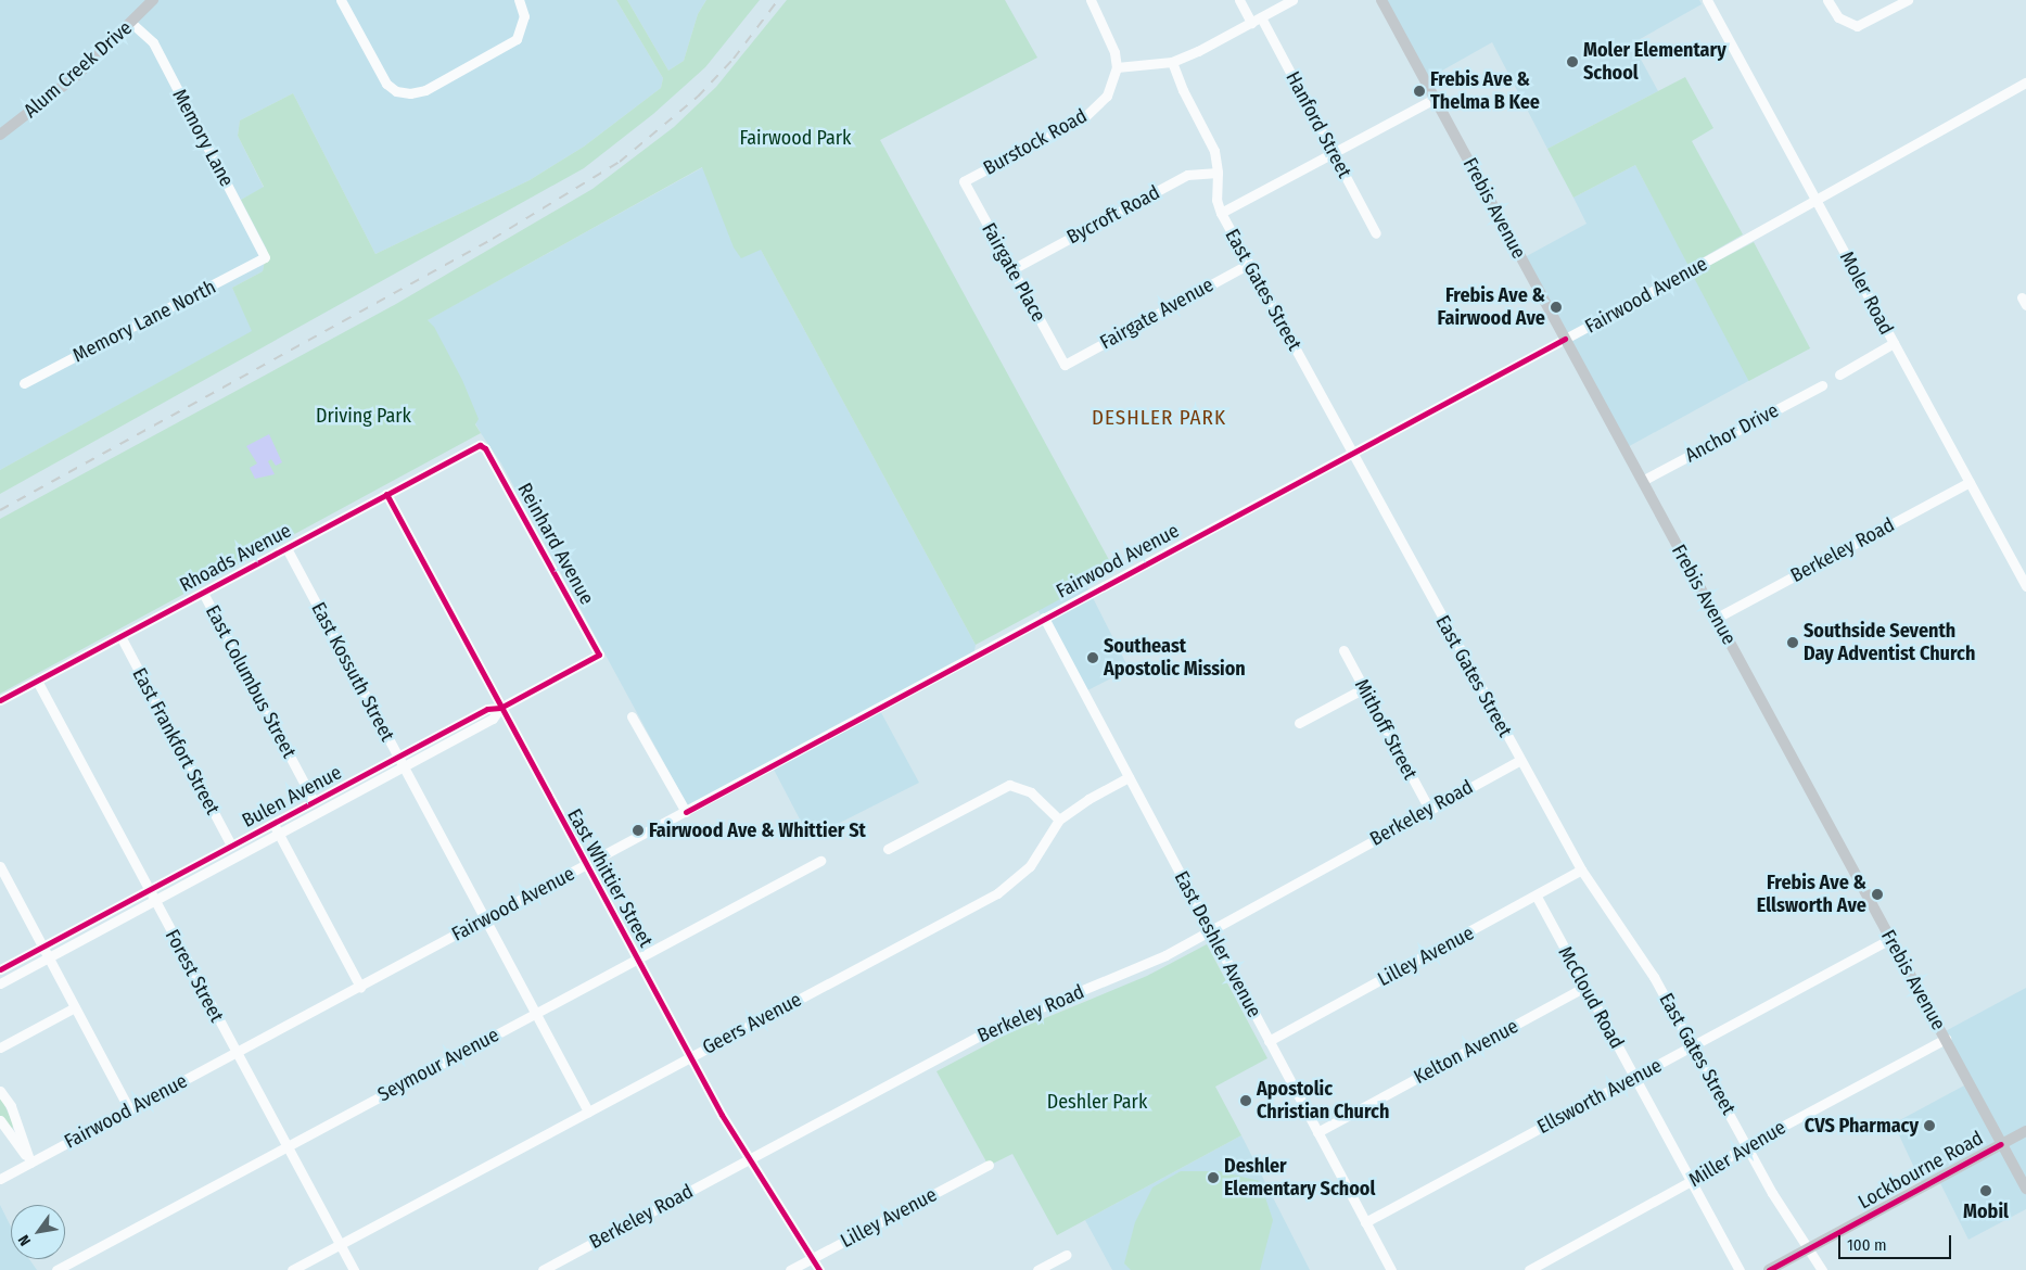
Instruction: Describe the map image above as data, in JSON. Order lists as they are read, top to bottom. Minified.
{"streets":{"main road":["Alum Creek Drive","Frebis Avenue","Lockbourne Road"],"street":["Hanford Street","Memory Lane","Burstock Road","Bycroft Road","Fairgate Place","East Gates Street","Moler Road","Fairwood Avenue","Fairgate Avenue","Memory Lane North","Anchor Drive","Reinhard Avenue","Berkeley Road","Rhoads Avenue","East Kossuth Street","East Columbus Street","Mithoff Street","East Frankfort Street","Bulen Avenue","East Whittier Street","East Deshler Avenue","Lilley Avenue","Forest Street","McCloud Road","Geers Avenue","Kelton Avenue","Seymour Avenue","Ellsworth Avenue","Miller Avenue"]},"crossings":[["Alum Creek Drive","Memory Lane"],["Memory Lane","Memory Lane North"],["Burstock Road","Fairgate Place"],["Frebis Avenue","Fairwood Avenue"],["Frebis Avenue","Anchor Drive"],["Frebis Avenue","Berkeley Road"],["Frebis Avenue","Ellsworth Avenue"],["Frebis Avenue","Miller Avenue"],["Frebis Avenue","Lockbourne Road"],["Bycroft Road","Fairgate Place"],["Bycroft Road","East Gates Street"],["Fairgate Place","Fairgate Avenue"],["East Gates Street","Fairwood Avenue"],["East Gates Street","Fairgate Avenue"],["East Gates Street","Berkeley Road"],["East Gates Street","Lilley Avenue"],["East Gates Street","Ellsworth Avenue"],["East Gates Street","Miller Avenue"],["East Gates Street","Lockbourne Road"],["Moler Road","Fairwood Avenue"],["Moler Road","Berkeley Road"],["Fairwood Avenue","East Kossuth Street"],["Fairwood Avenue","East Whittier Street"],["Fairwood Avenue","East Deshler Avenue"],["Fairwood Avenue","Forest Street"],["Reinhard Avenue","Rhoads Avenue"],["Reinhard Avenue","Bulen Avenue"],["Berkeley Road","Mithoff Street"],["Berkeley Road","East Whittier Street"],["Berkeley Road","East Deshler Avenue"],["Rhoads Avenue","East Kossuth Street"],["Rhoads Avenue","East Columbus Street"],["Rhoads Avenue","East Frankfort Street"],["Rhoads Avenue","East Whittier Street"],["Rhoads Avenue","Forest Street"],["East Kossuth Street","Bulen Avenue"],["East Kossuth Street","Geers Avenue"],["East Kossuth Street","Seymour Avenue"],["East Columbus Street","Bulen Avenue"],["East Frankfort Street","Bulen Avenue"],["Bulen Avenue","East Whittier Street"],["Bulen Avenue","Forest Street"],["East Whittier Street","Lilley Avenue"],["East Whittier Street","Geers Avenue"],["East Whittier Street","Seymour Avenue"],["East Deshler Avenue","Lilley Avenue"],["East Deshler Avenue","Geers Avenue"],["East Deshler Avenue","Kelton Avenue"],["East Deshler Avenue","Ellsworth Avenue"],["Lilley Avenue","McCloud Road"],["Forest Street","Geers Avenue"],["Forest Street","Seymour Avenue"],["McCloud Road","Kelton Avenue"],["McCloud Road","Ellsworth Avenue"],["McCloud Road","Miller Avenue"]],"districts":["DESHLER PARK"],"parks":["Fairwood Park","Driving Park","Deshler Park"],"places":["Moler Elementary School","Frebis Ave & Thelma B Kee","Frebis Ave & Fairwood Ave","Southside Seventh Day Adventist Church","Southeast Apostolic Mission","Fairwood Ave & Whittier St","Frebis Ave & Ellsworth Ave","Apostolic Christian Church","CVS Pharmacy","Deshler Elementary School","Mobil"],"scale_bar":"100 m","north":"bottom left"}
